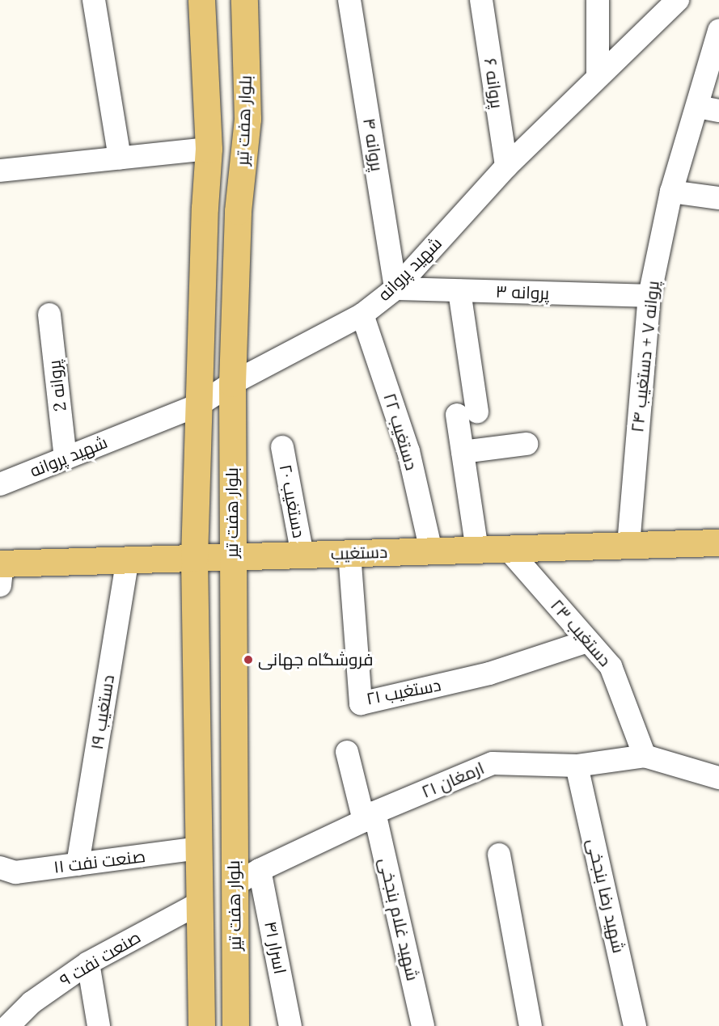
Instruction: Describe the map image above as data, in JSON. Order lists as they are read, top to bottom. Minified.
{"streets":{"main road":["بلوار هفت تیر","دستغیب"],"street":["پروانه ۶","پروانه ۴","شهید پروانه","پروانه ۳","پروانه ۷ + دستغیب ۲۴","پروانه 2","دستغیب ۲۲","دستغیب ۲۰","دستغیب ۲۳","دستغیب ۲۱","دستغیب ۱۹","ارمغان ۲۱","صنعت نفت ۱۱","شهید رضا بنجخی","شهید غلام بنجخی","اسرار ۴۱","صنعت نفت ۹"]},"crossings":[["پروانه ۶","شهید پروانه"],["بلوار هفت تیر","شهید پروانه"],["بلوار هفت تیر","دستغیب"],["بلوار هفت تیر","ارمغان ۲۱"],["بلوار هفت تیر","صنعت نفت ۱۱"],["بلوار هفت تیر","صنعت نفت ۹"],["پروانه ۴","شهید پروانه"],["پروانه ۴","پروانه ۳"],["شهید پروانه","پروانه ۳"],["شهید پروانه","پروانه 2"],["شهید پروانه","دستغیب ۲۲"],["پروانه ۳","پروانه ۷ + دستغیب ۲۴"],["پروانه ۷ + دستغیب ۲۴","دستغیب"],["دستغیب ۲۲","دستغیب"],["دستغیب ۲۰","دستغیب"],["دستغیب","دستغیب ۲۳"],["دستغیب","دستغیب ۲۱"],["دستغیب","دستغیب ۱۹"],["دستغیب ۲۳","دستغیب ۲۱"],["دستغیب ۲۳","ارمغان ۲۱"],["دستغیب ۱۹","صنعت نفت ۱۱"],["ارمغان ۲۱","شهید رضا بنجخی"],["ارمغان ۲۱","شهید غلام بنجخی"],["ارمغان ۲۱","اسرار ۴۱"]],"places":["فروشگاه جهانی"]}
